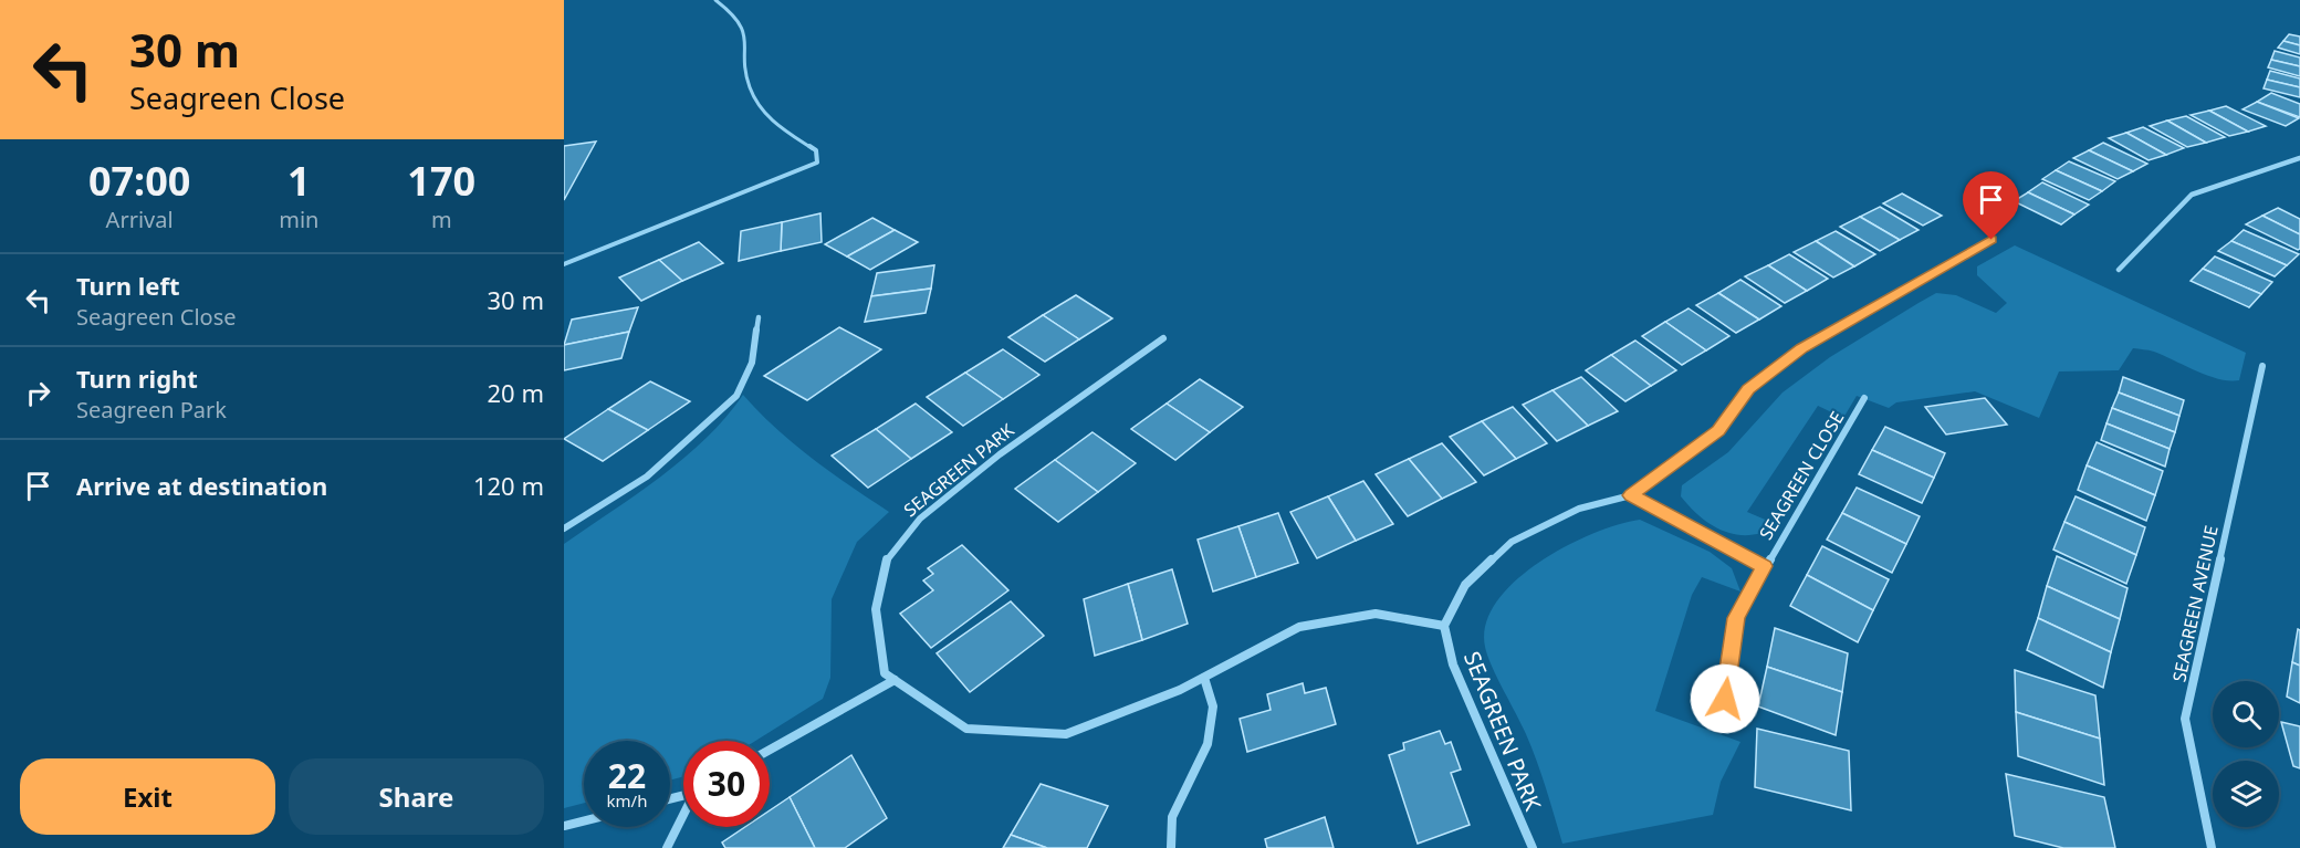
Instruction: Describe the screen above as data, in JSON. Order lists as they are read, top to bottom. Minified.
{"streets":{"street":["SEAGREEN PARK","SEAGREEN CLOSE","SEAGREEN AVENUE"]},"page":{"turn":["30 m","Seagreen Close"],"eta":["07:00","Arrival","1","min","170","m"],"list":[{"name":"Turn left","note":"Seagreen Close","value":"30 m"},{"name":"Turn right","note":"Seagreen Park","value":"20 m"},{"name":"Arrive at destination","value":"120 m"}],"speed":"22 km/h","limit":"30","buttons":["Exit","Share"]}}
